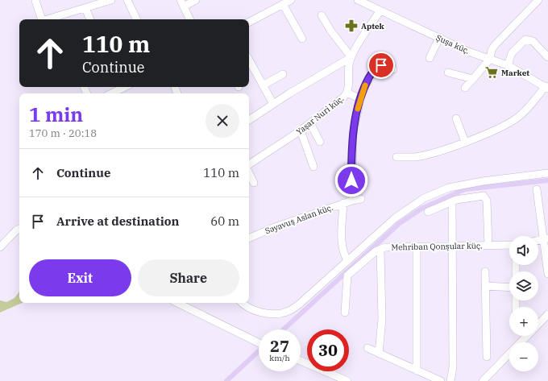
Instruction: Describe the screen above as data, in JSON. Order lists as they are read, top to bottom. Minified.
{"streets":{"street":["Şuşa küç.","Yaşar Nuri küç.","Səyavuş Aslan küç.","Mehriban Qonşular küç."]},"crossings":[["Şuşa küç.","Yaşar Nuri küç."]],"places":{"pharmacy":["Aptek"],"supermarket":["Market"]},"page":{"turn":["110 m","Continue"],"heading":["1 min","170 m · 20:18"],"list":[{"name":"Continue","value":"110 m"},{"name":"Arrive at destination","value":"60 m"}],"map_buttons":["+","−"],"buttons":["Exit","Share"],"speed":"27 km/h","limit":"30"}}
